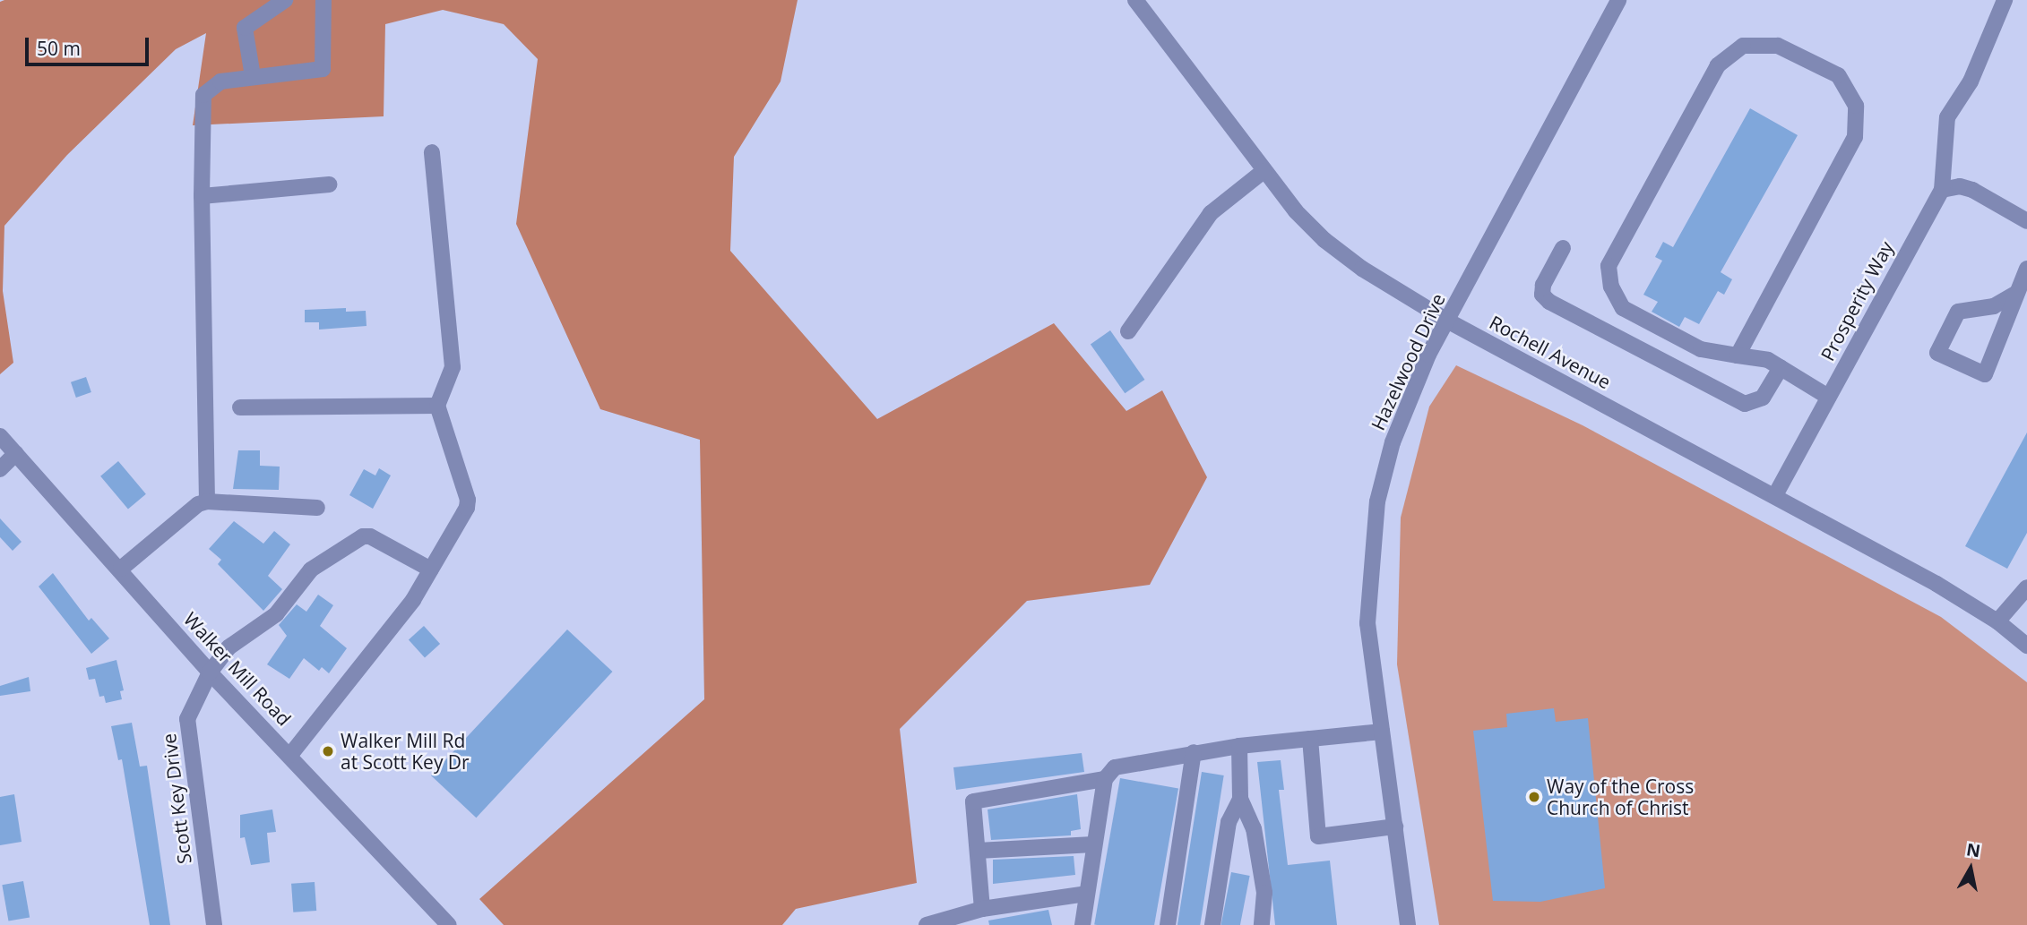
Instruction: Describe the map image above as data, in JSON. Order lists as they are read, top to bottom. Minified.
{"streets":{"street":["Prosperity Way","Rochell Avenue","Hazelwood Drive","Walker Mill Road","Scott Key Drive"]},"crossings":[["Prosperity Way","Rochell Avenue"],["Rochell Avenue","Hazelwood Drive"],["Walker Mill Road","Scott Key Drive"]],"places":["Walker Mill Rd at Scott Key Dr","Way of the Cross Church of Christ"],"scale_bar":"50 m","north":"top"}
